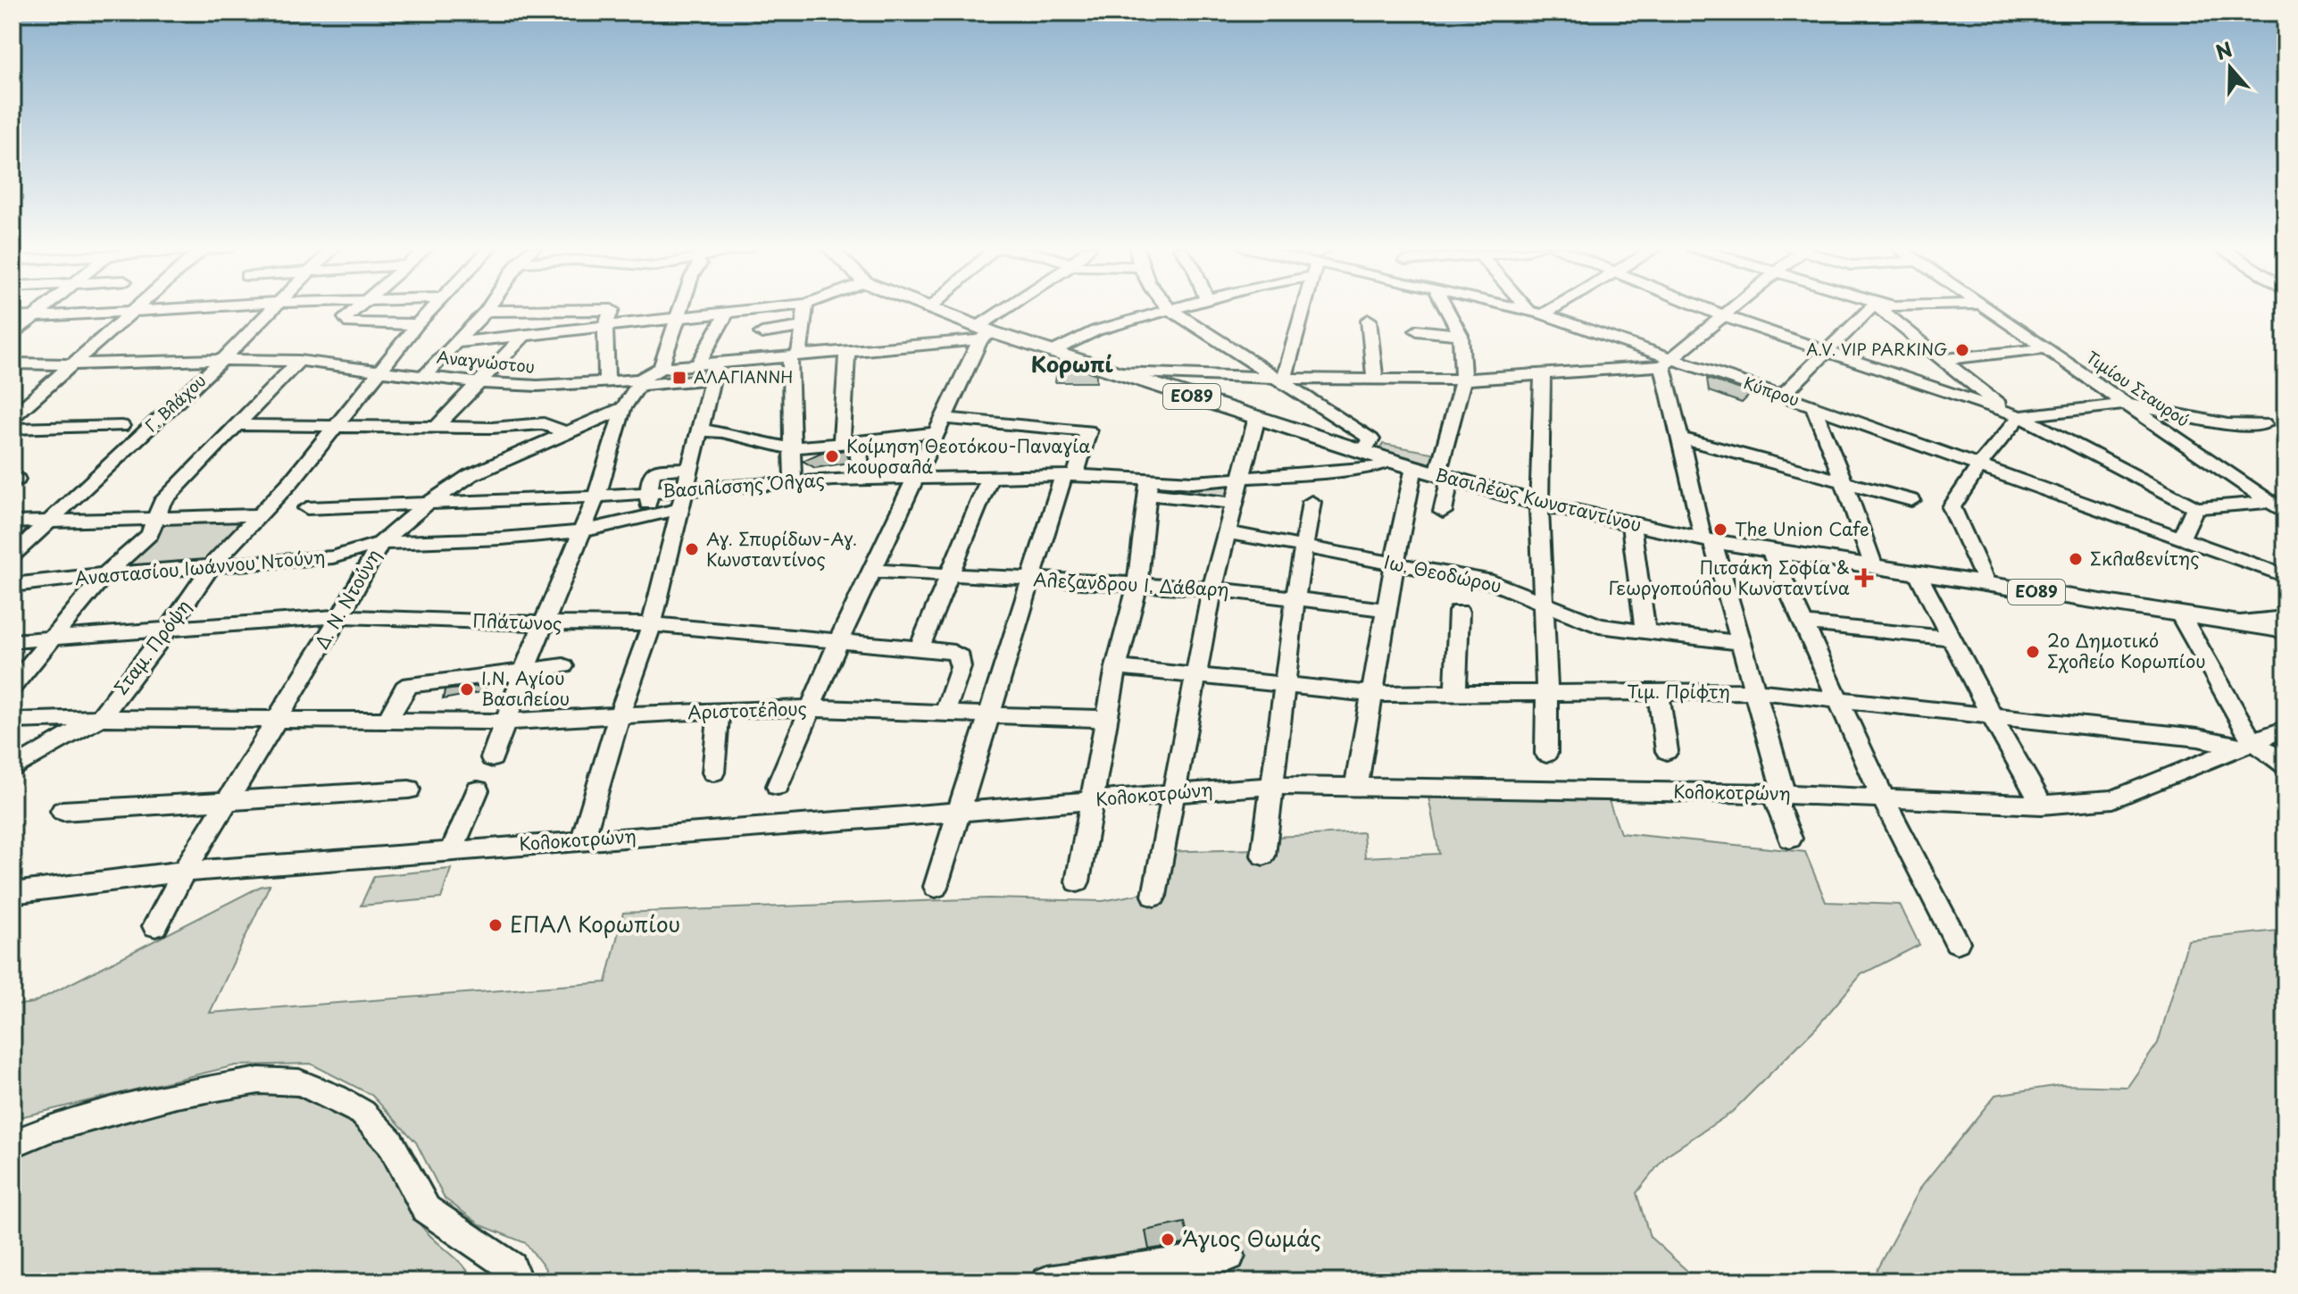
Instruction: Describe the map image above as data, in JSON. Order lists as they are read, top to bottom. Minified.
{"streets":{"main road":["ΕΟ89","Βασιλέως Κωνσταντίνου"],"street":["Αναγνώστου","Τιμίου Σταυρού","Κύπρου","Γ. Βλάχου","Βασιλίσσης Όλγας","Αναστασίου Ιωάννου Ντούνη","Ιω. Θεοδώρου","Αλεζανδρου Ι. Δάβαρη","Δ. Ν. Ντούνη","Πλάτωνος","Σταμ. Πρόψη","Τιμ. Πρίφτη","Αριστοτέλους","Κολοκοτρώνη"]},"crossings":[["Αναγνώστου","Γ. Βλάχου"],["Αναγνώστου","Βασιλέως Κωνσταντίνου"],["Αναγνώστου","Σταμ. Πρόψη"],["Βασιλίσσης Όλγας","Βασιλέως Κωνσταντίνου"],["Βασιλίσσης Όλγας","Αναστασίου Ιωάννου Ντούνη"],["Βασιλίσσης Όλγας","Δ. Ν. Ντούνη"],["Αναστασίου Ιωάννου Ντούνη","Δ. Ν. Ντούνη"],["Αναστασίου Ιωάννου Ντούνη","Σταμ. Πρόψη"],["Δ. Ν. Ντούνη","Πλάτωνος"],["Δ. Ν. Ντούνη","Αριστοτέλους"],["Δ. Ν. Ντούνη","Κολοκοτρώνη"],["Πλάτωνος","Σταμ. Πρόψη"],["Πλάτωνος","Αριστοτέλους"],["Σταμ. Πρόψη","Αριστοτέλους"],["Τιμ. Πρίφτη","Κολοκοτρώνη"]],"districts":["Κορωπί"],"places":{"other":["A.V. VIP PARKING","Κοίμηση Θεοτόκου-Παναγία κουρσαλά","The Union Cafe","Αγ. Σπυρίδων-Αγ. Κωνσταντίνος","Σκλαβενίτης","2ο Δημοτικό Σχολείο Κορωπίου","Ι.Ν. Αγίου Βασιλείου","ΕΠΑΛ Κορωπίου","Άγιος Θωμάς"],"transit":["ΑΛΑΓΙΑΝΝΗ"],"health":["Πιτσάκη Σοφία & Γεωργοπούλου Κωνσταντίνα"]},"north":"top"}
